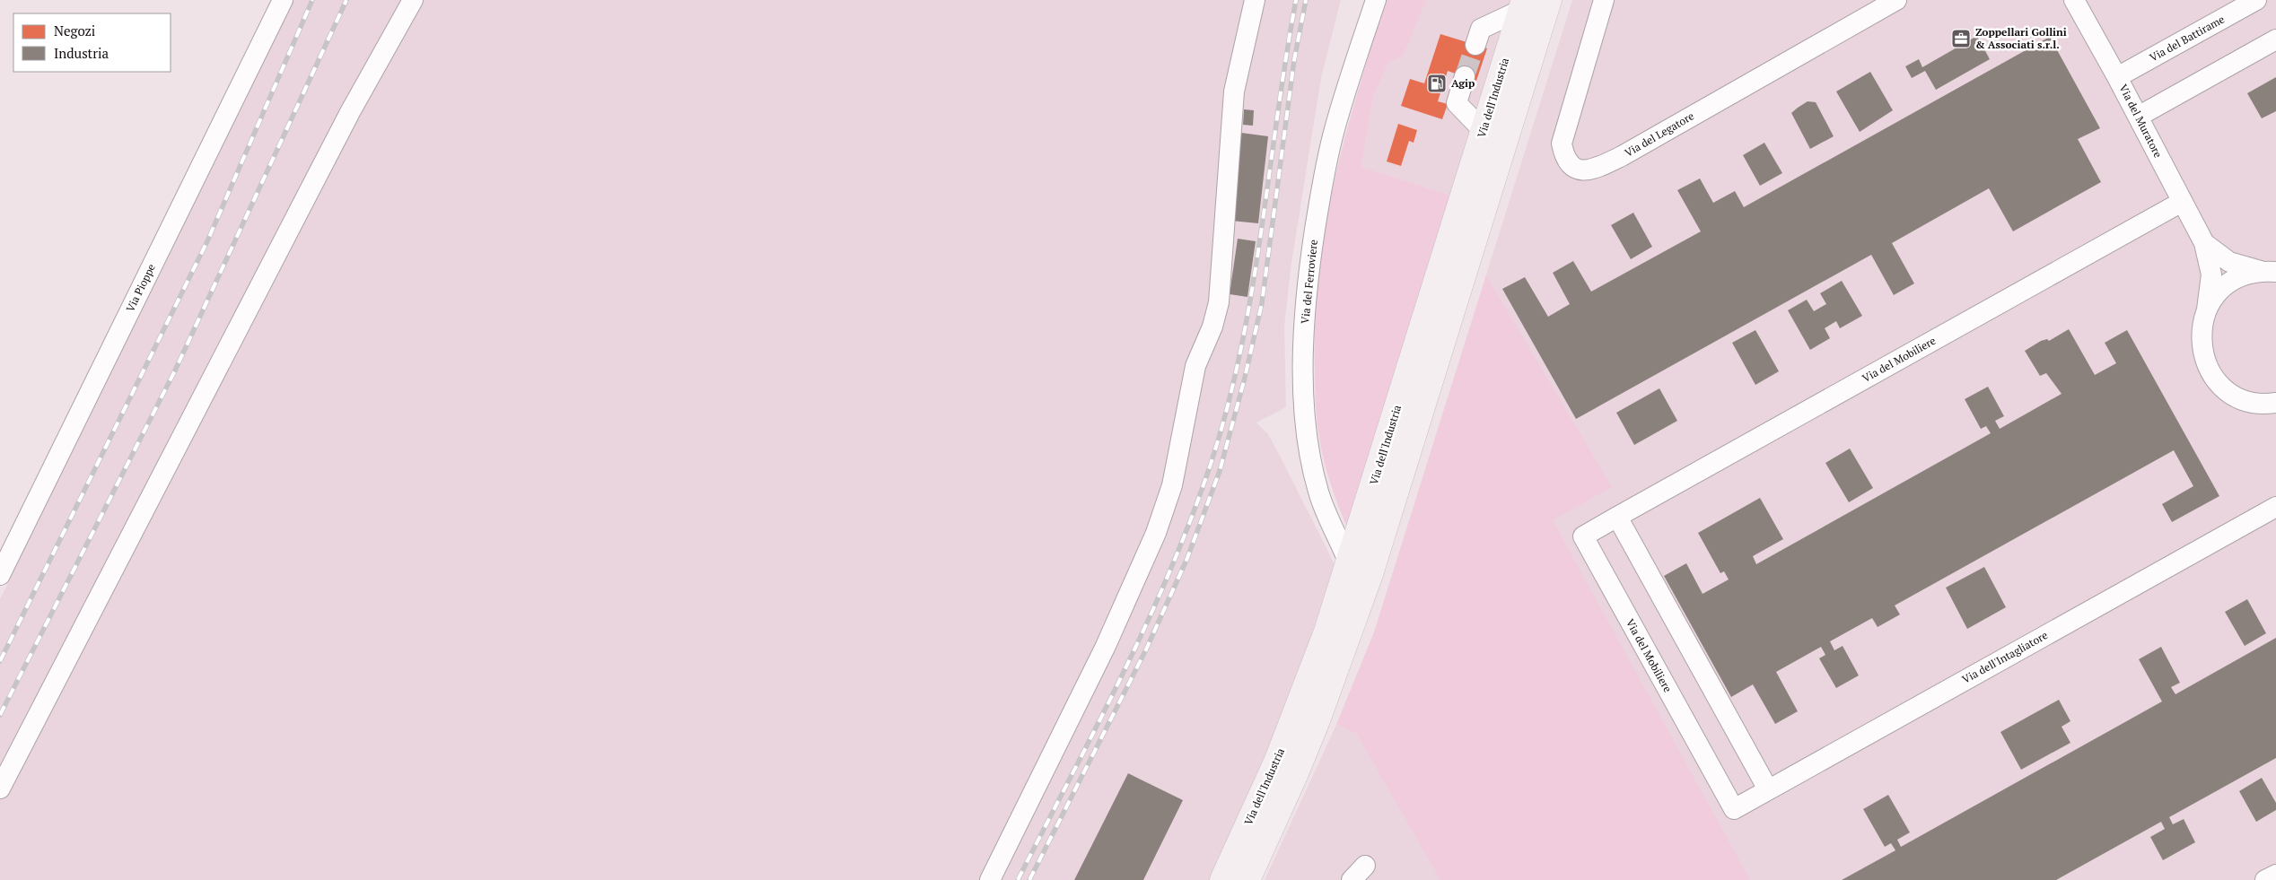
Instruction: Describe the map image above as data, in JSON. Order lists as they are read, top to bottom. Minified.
{"streets":{"main road":["Via dell'Industria"],"street":["Via del Battirame","Via del Muratore","Via del Legatore","Via del Ferroviere","Via Pioppe","Via del Mobiliere","Via dell'Intagliatore"]},"crossings":[["Via del Battirame","Via del Muratore"],["Via dell'Industria","Via del Ferroviere"],["Via del Muratore","Via del Mobiliere"],["Via del Mobiliere","Via dell'Intagliatore"]],"places":{"office":["Zoppellari Gollini & Associati s.r.l."],"fuel station":["Agip"]},"legend":["Negozi","Industria"]}
